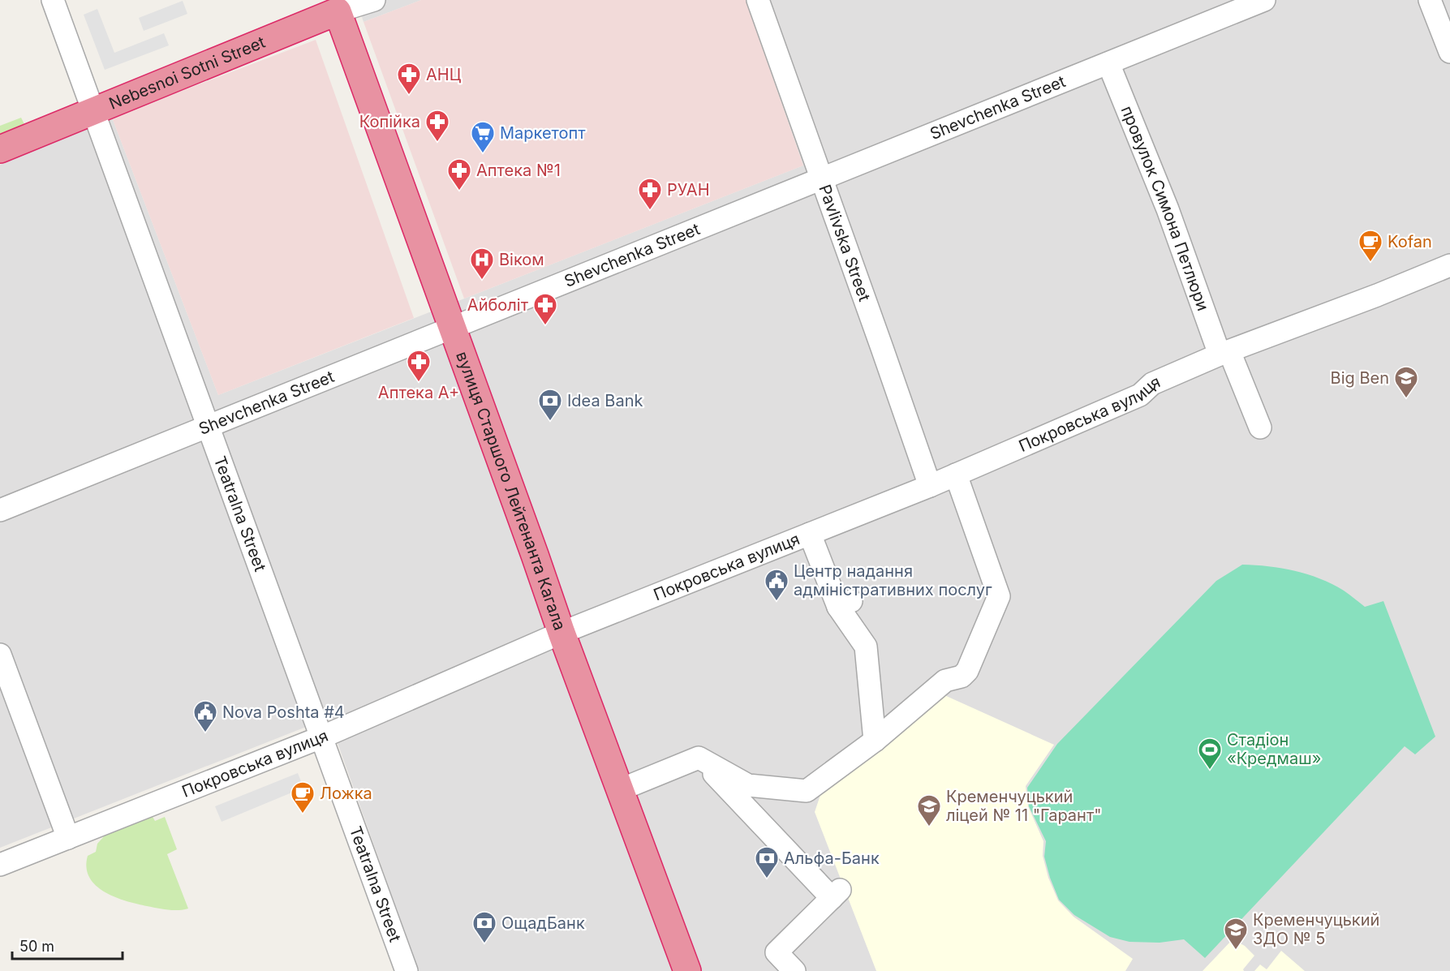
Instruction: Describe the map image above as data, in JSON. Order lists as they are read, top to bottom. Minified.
{"streets":{"highway":["Nebesnoi Sotni Street","вулиця Старшого Лейтенанта Кагала"],"street":["Shevchenka Street","провулок Симона Петлюри","Pavlivska Street","Покровська вулиця","Teatralna Street"]},"crossings":[["Nebesnoi Sotni Street","вулиця Старшого Лейтенанта Кагала"],["Nebesnoi Sotni Street","Teatralna Street"],["Shevchenka Street","провулок Симона Петлюри"],["Shevchenka Street","Pavlivska Street"],["Shevchenka Street","вулиця Старшого Лейтенанта Кагала"],["Shevchenka Street","Teatralna Street"],["провулок Симона Петлюри","Покровська вулиця"],["Pavlivska Street","Покровська вулиця"],["Покровська вулиця","вулиця Старшого Лейтенанта Кагала"],["Покровська вулиця","Teatralna Street"]],"places":{"pharmacy":["АНЦ","Копійка","Аптека №1","РУАН","Айболіт","Аптека А+"],"supermarket":["Маркетопт"],"cafe":["Kofan","Ложка"],"hospital":["Віком"],"school or university":["Big Ben","Кременчуцький ліцей № 11 \"Гарант\"","Кременчуцький ЗДО № 5"],"bank":["Idea Bank","Альфа-Банк","ОщадБанк"],"public building":["Центр надання адміністративних послуг","Nova Poshta #4"],"sports":["Стадіон «Кредмаш»"]},"scale_bar":"50 m"}
